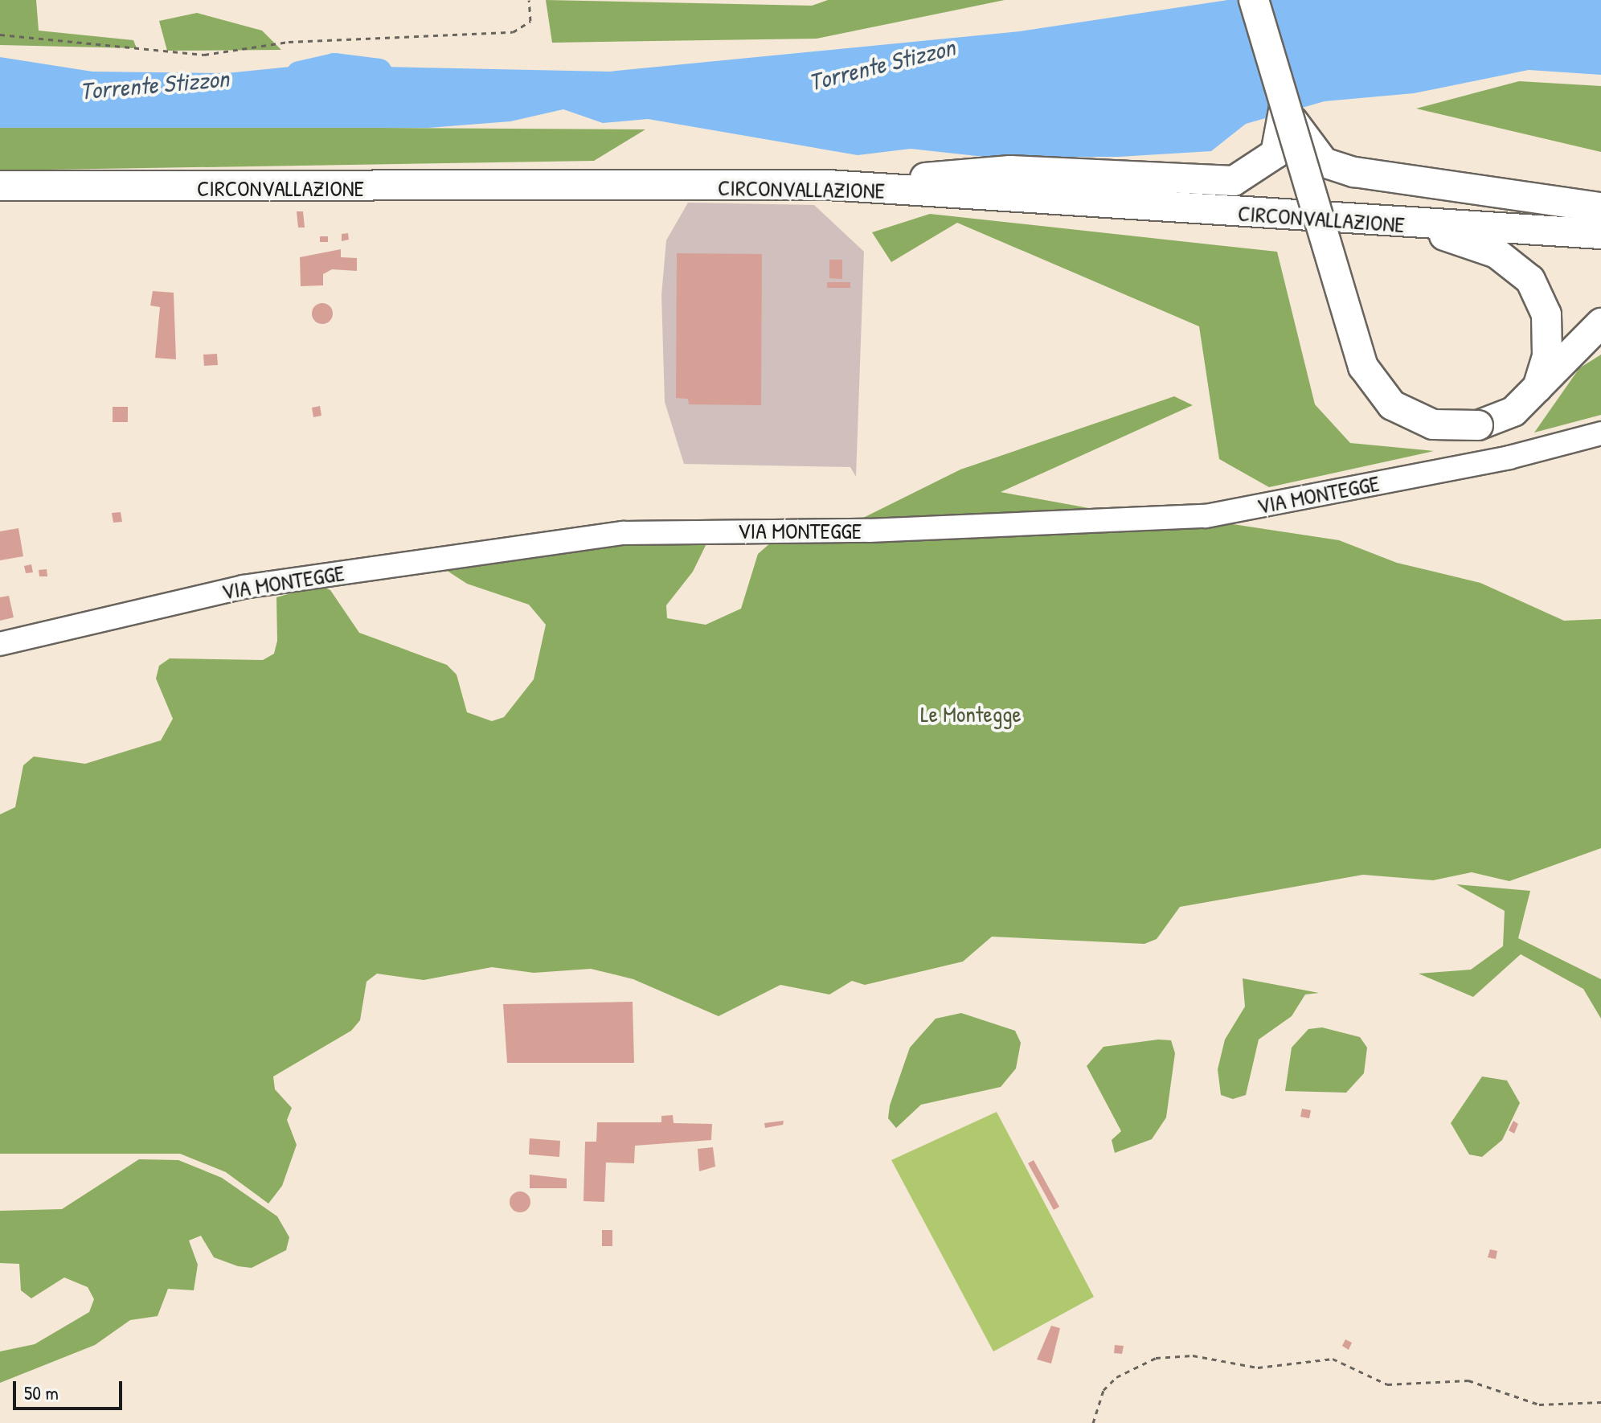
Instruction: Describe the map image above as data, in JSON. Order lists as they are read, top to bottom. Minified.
{"streets":{"highway":["CIRCONVALLAZIONE"],"street":["VIA MONTEGGE"]},"water":["Torrente Stizzon"],"parks":["Le Montegge"],"scale_bar":"50 m"}
